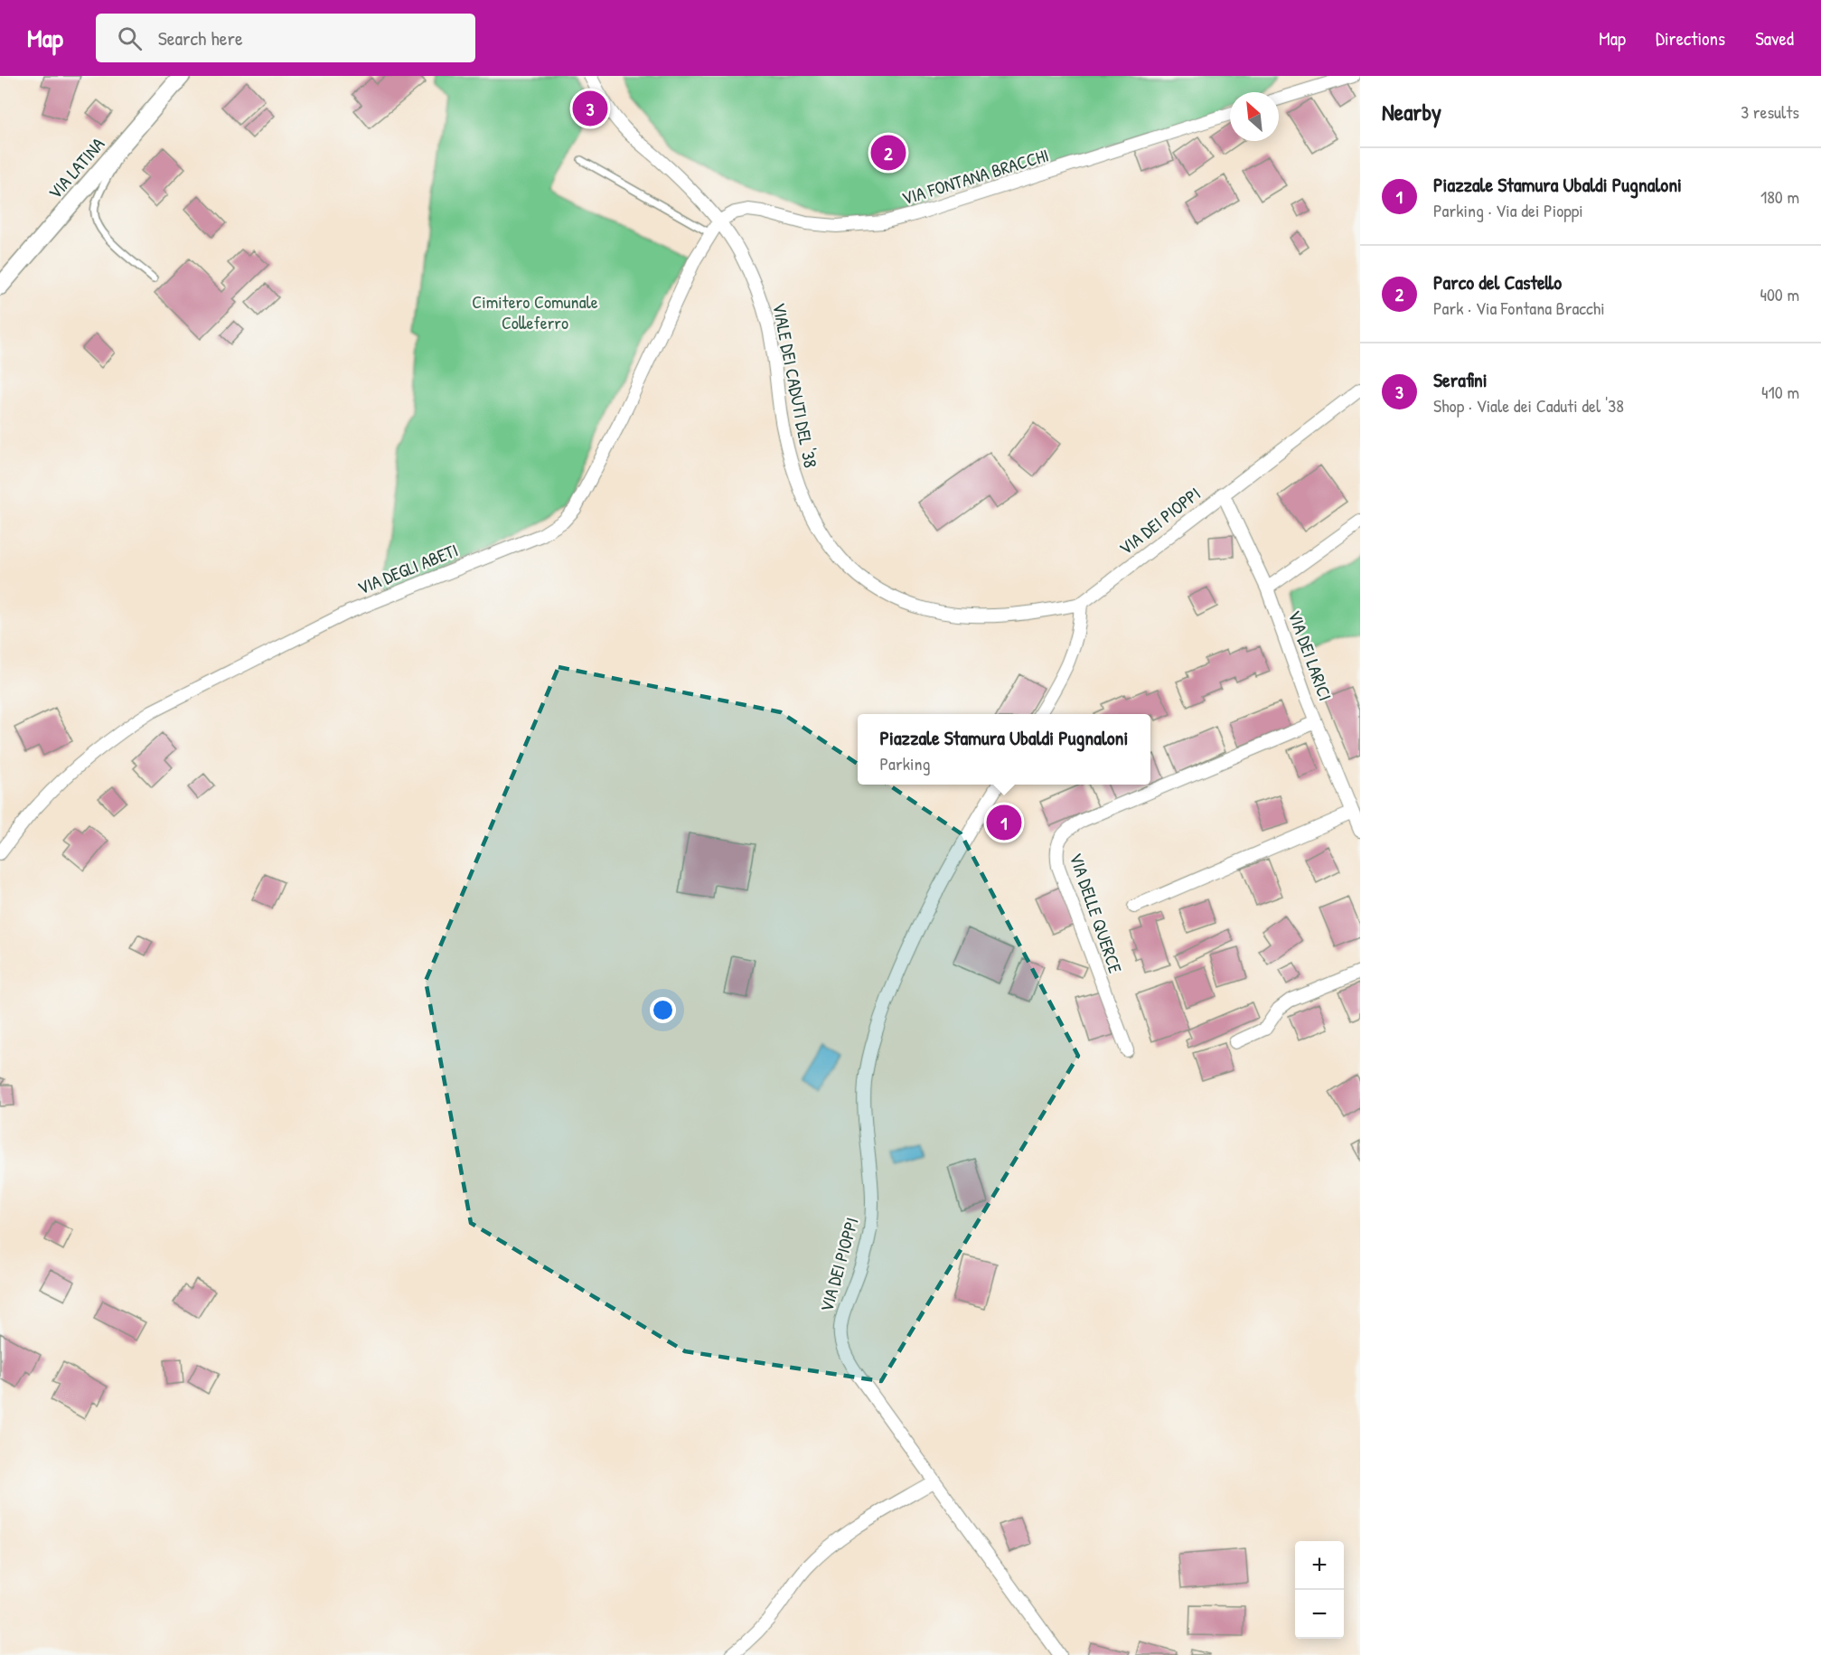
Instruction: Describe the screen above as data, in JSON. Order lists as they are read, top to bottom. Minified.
{"streets":{"main road":["VIA LATINA"],"street":["VIA FONTANA BRACCHI","VIALE DEI CADUTI DEL '38","VIA DEI PIOPPI","VIA DEGLI ABETI","VIA DEI LARICI","VIA DELLE QUERCE"]},"crossings":[["VIA FONTANA BRACCHI","VIALE DEI CADUTI DEL '38"],["VIA FONTANA BRACCHI","VIA DEGLI ABETI"],["VIALE DEI CADUTI DEL '38","VIA DEI PIOPPI"],["VIALE DEI CADUTI DEL '38","VIA DEGLI ABETI"],["VIA DEI PIOPPI","VIA DEI LARICI"],["VIA DEI LARICI","VIA DELLE QUERCE"]],"parks":["Cimitero Comunale Colleferro"],"north":"top left","page":{"header":"Map","search":"Search here","nav":["Map","Directions","Saved"],"heading":["Nearby","3 results"],"pins":["3","2","1"],"list":[{"mark":"1","name":"Piazzale Stamura Ubaldi Pugnaloni","note":"Parking · Via dei Pioppi","value":"180 m"},{"mark":"2","name":"Parco del Castello","note":"Park · Via Fontana Bracchi","value":"400 m"},{"mark":"3","name":"Serafini","note":"Shop · Viale dei Caduti del '38","value":"410 m"}],"popup":["Piazzale Stamura Ubaldi Pugnaloni","Parking"],"map_buttons":["+","−"]}}
